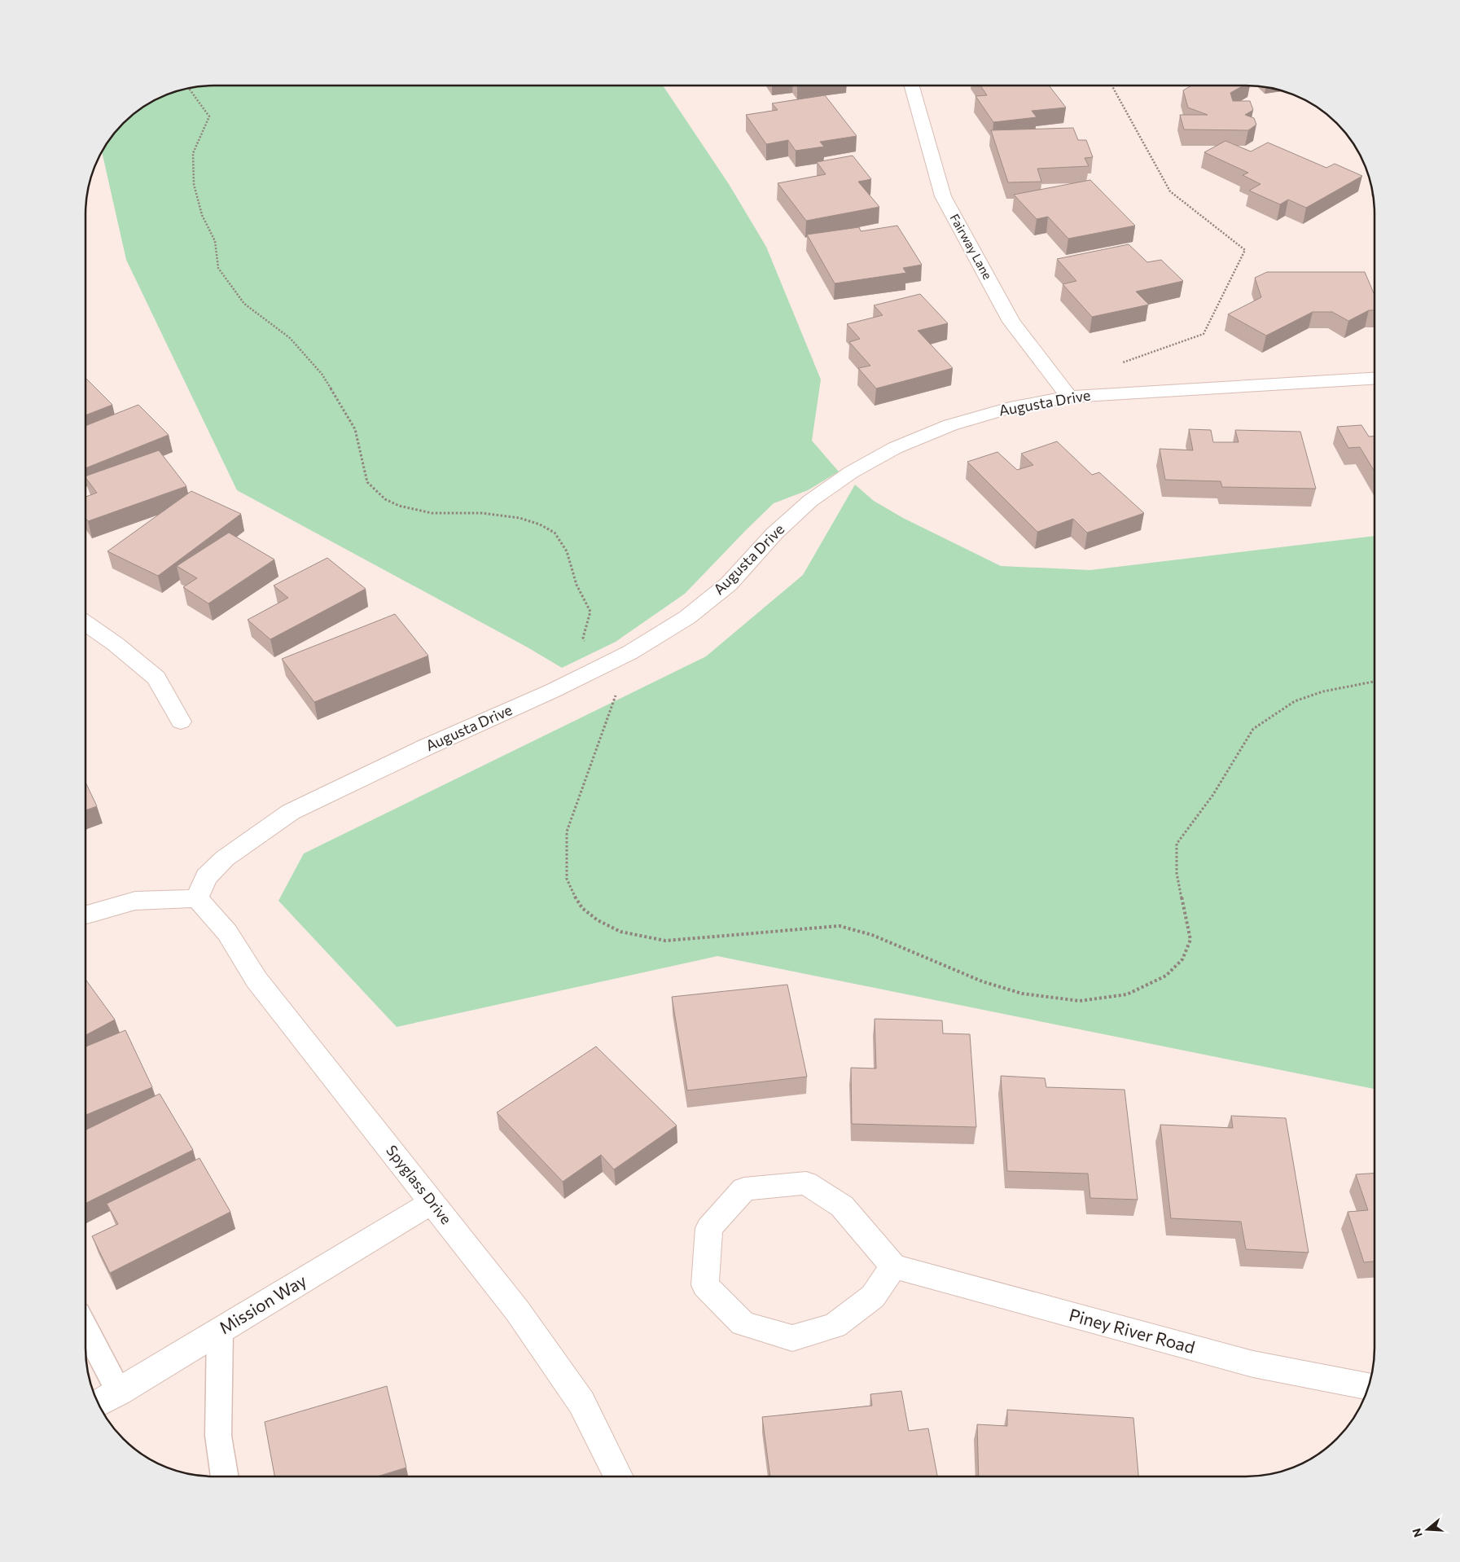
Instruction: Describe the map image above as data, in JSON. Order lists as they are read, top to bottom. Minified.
{"streets":{"street":["Fairway Lane","Augusta Drive","Spyglass Drive","Mission Way","Piney River Road"]},"crossings":[["Fairway Lane","Augusta Drive"],["Augusta Drive","Spyglass Drive"],["Spyglass Drive","Mission Way"]],"north":"left"}
